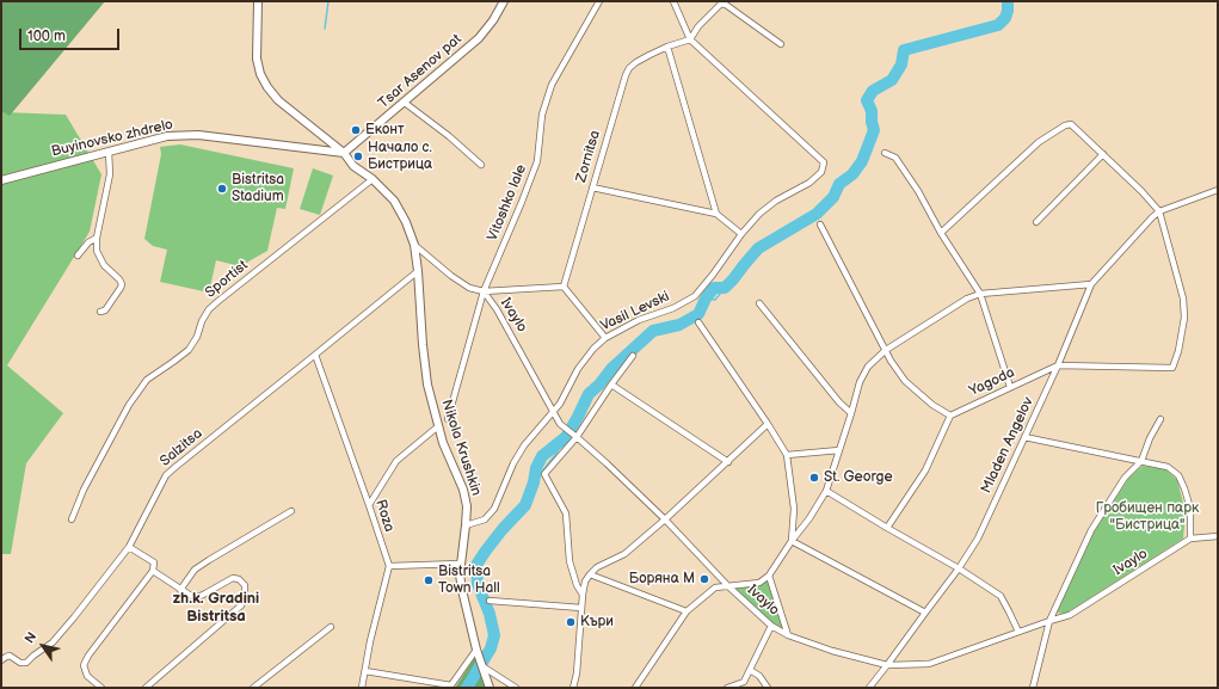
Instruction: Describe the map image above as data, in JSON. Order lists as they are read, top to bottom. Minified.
{"streets":{"street":["Tsar Asenov pat","Buyinovsko zhdrelo","Zornitsa","Vitoshko lale","Sportist","Vasil Levski","Ivaylo","Yagoda","Mladen Angelov","Salzitsa","Nikola Krushkin","Roza"]},"crossings":[["Tsar Asenov pat","Buyinovsko zhdrelo"],["Tsar Asenov pat","Nikola Krushkin"],["Buyinovsko zhdrelo","Nikola Krushkin"],["Zornitsa","Vasil Levski"],["Vitoshko lale","Ivaylo"],["Sportist","Nikola Krushkin"],["Vasil Levski","Ivaylo"],["Vasil Levski","Nikola Krushkin"],["Ivaylo","Mladen Angelov"],["Ivaylo","Nikola Krushkin"],["Yagoda","Mladen Angelov"],["Salzitsa","Nikola Krushkin"],["Salzitsa","Roza"]],"districts":["zh.k. Gradini Bistritsa"],"parks":["Гробищен парк \"Бистрица\""],"places":["Еконт","Начало с. Бистрица","Bistritsa Stadium","St. George","Боряна М","Bistritsa Town Hall","Къри"],"scale_bar":"100 m","north":"top left"}
